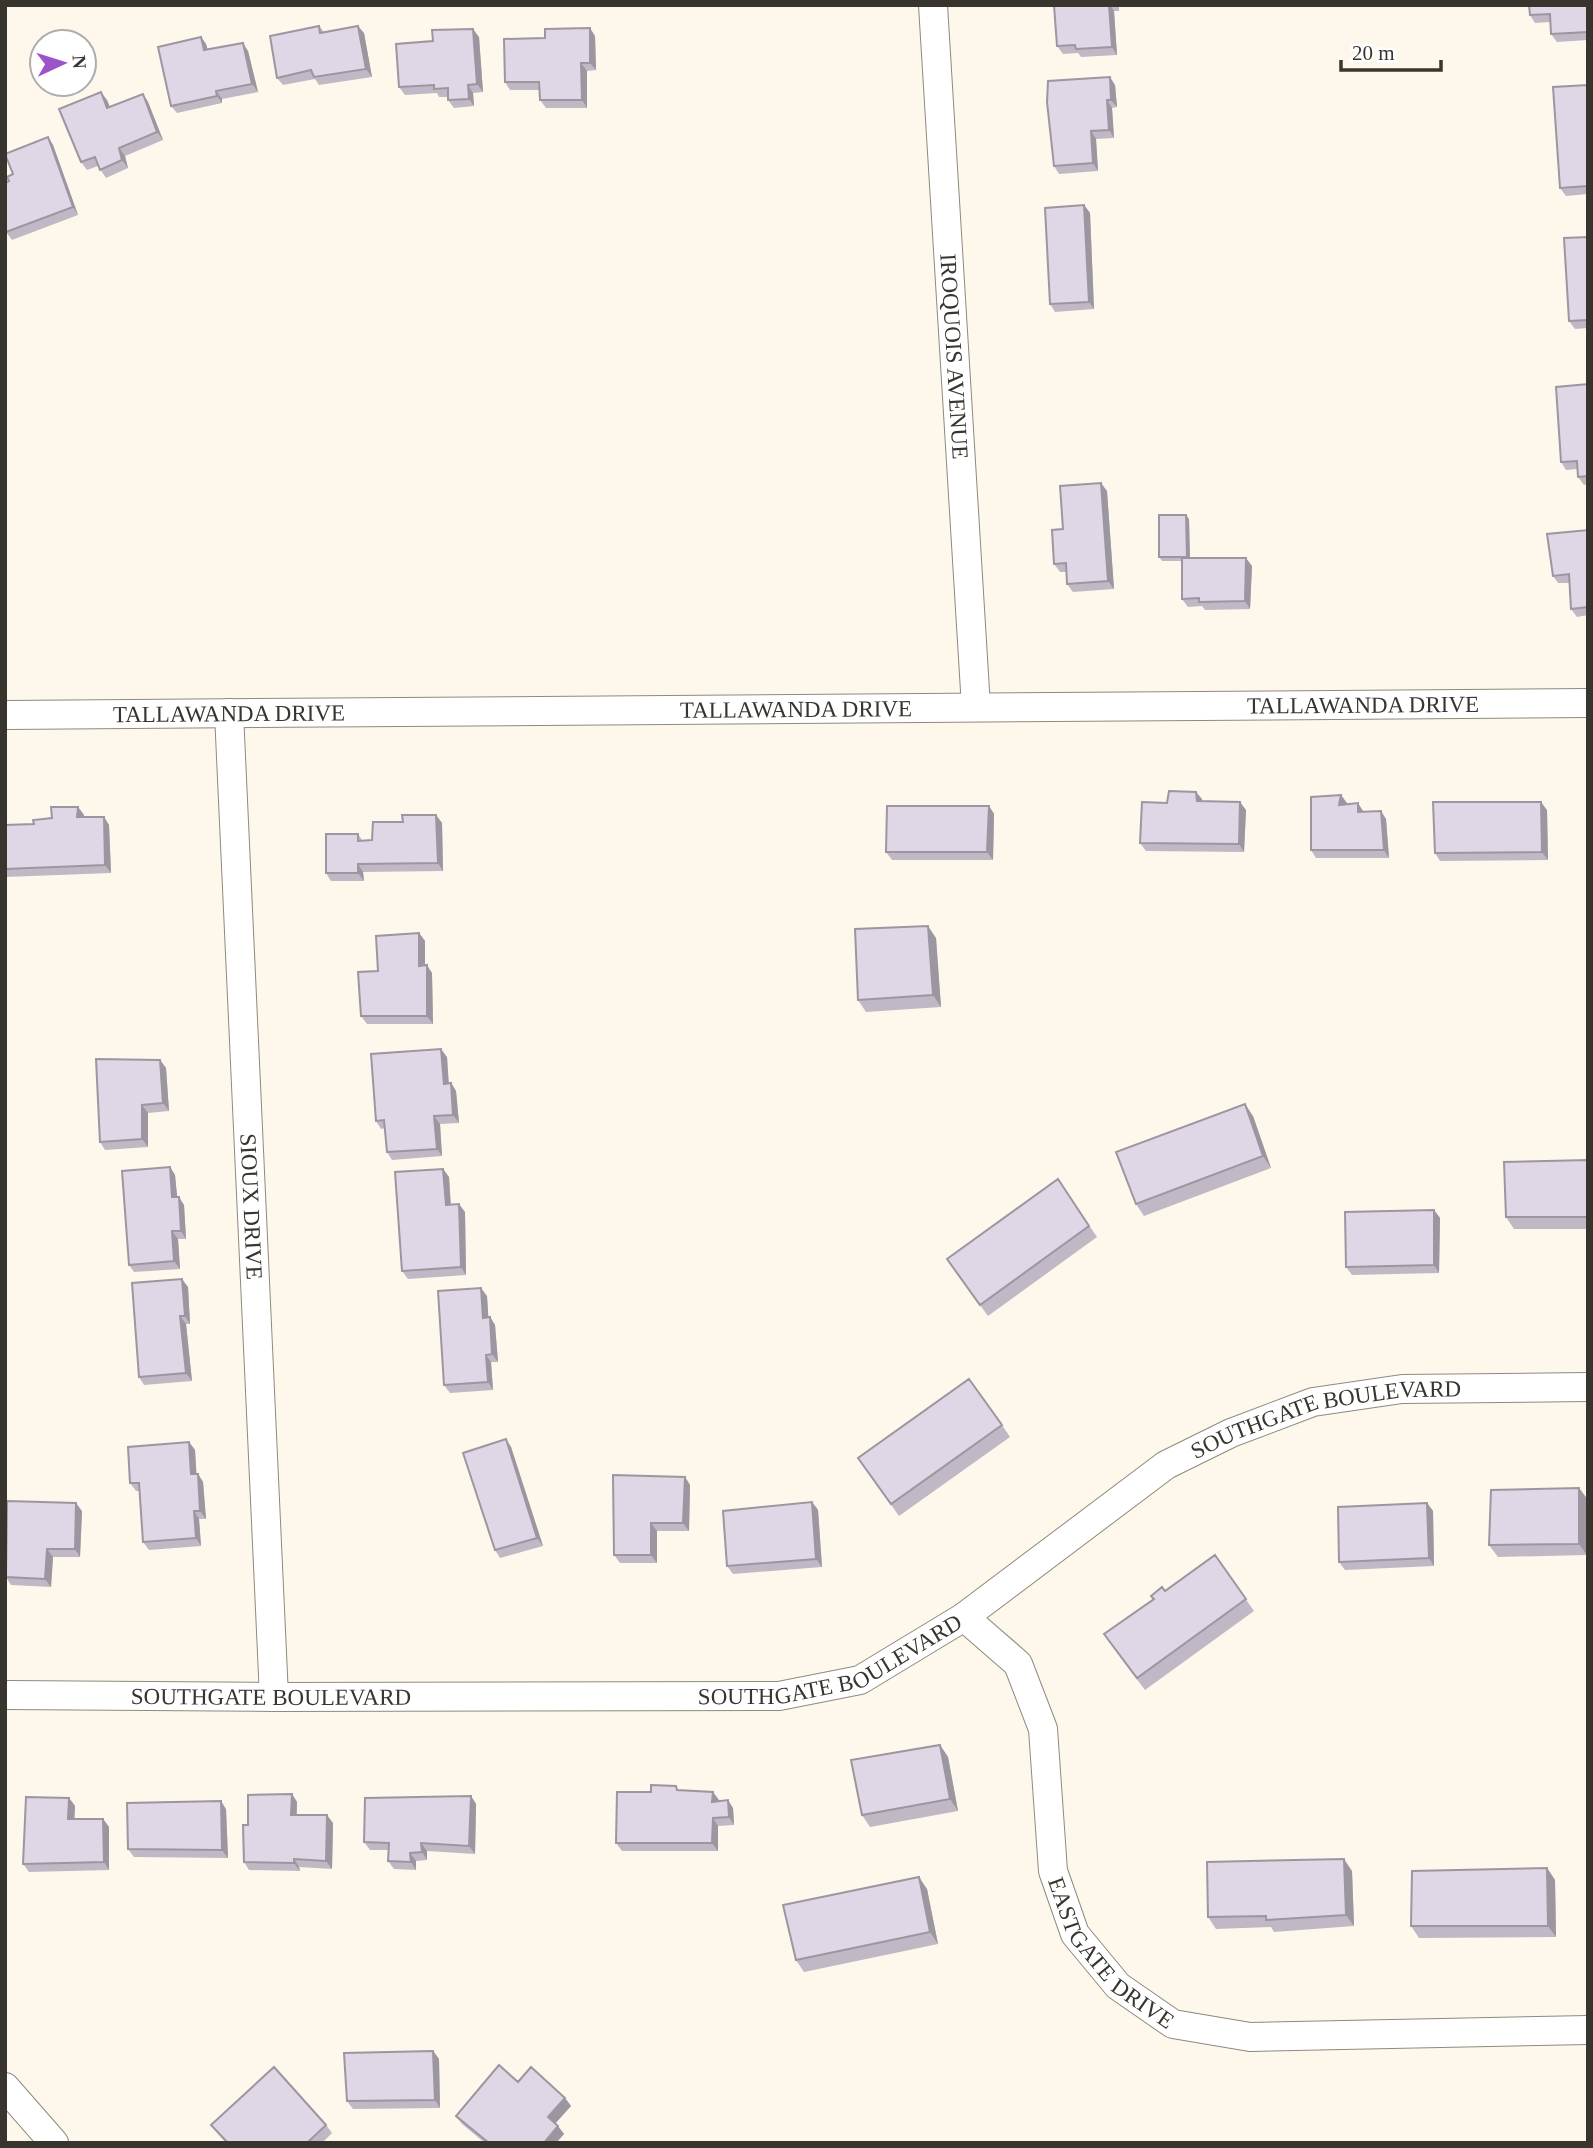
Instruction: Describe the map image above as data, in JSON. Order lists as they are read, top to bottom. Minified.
{"streets":{"street":["IROQUOIS AVENUE","TALLAWANDA DRIVE","SIOUX DRIVE","SOUTHGATE BOULEVARD","EASTGATE DRIVE"]},"crossings":[["IROQUOIS AVENUE","TALLAWANDA DRIVE"],["TALLAWANDA DRIVE","SIOUX DRIVE"],["SIOUX DRIVE","SOUTHGATE BOULEVARD"],["SOUTHGATE BOULEVARD","EASTGATE DRIVE"]],"scale_bar":"20 m","north":"right"}
